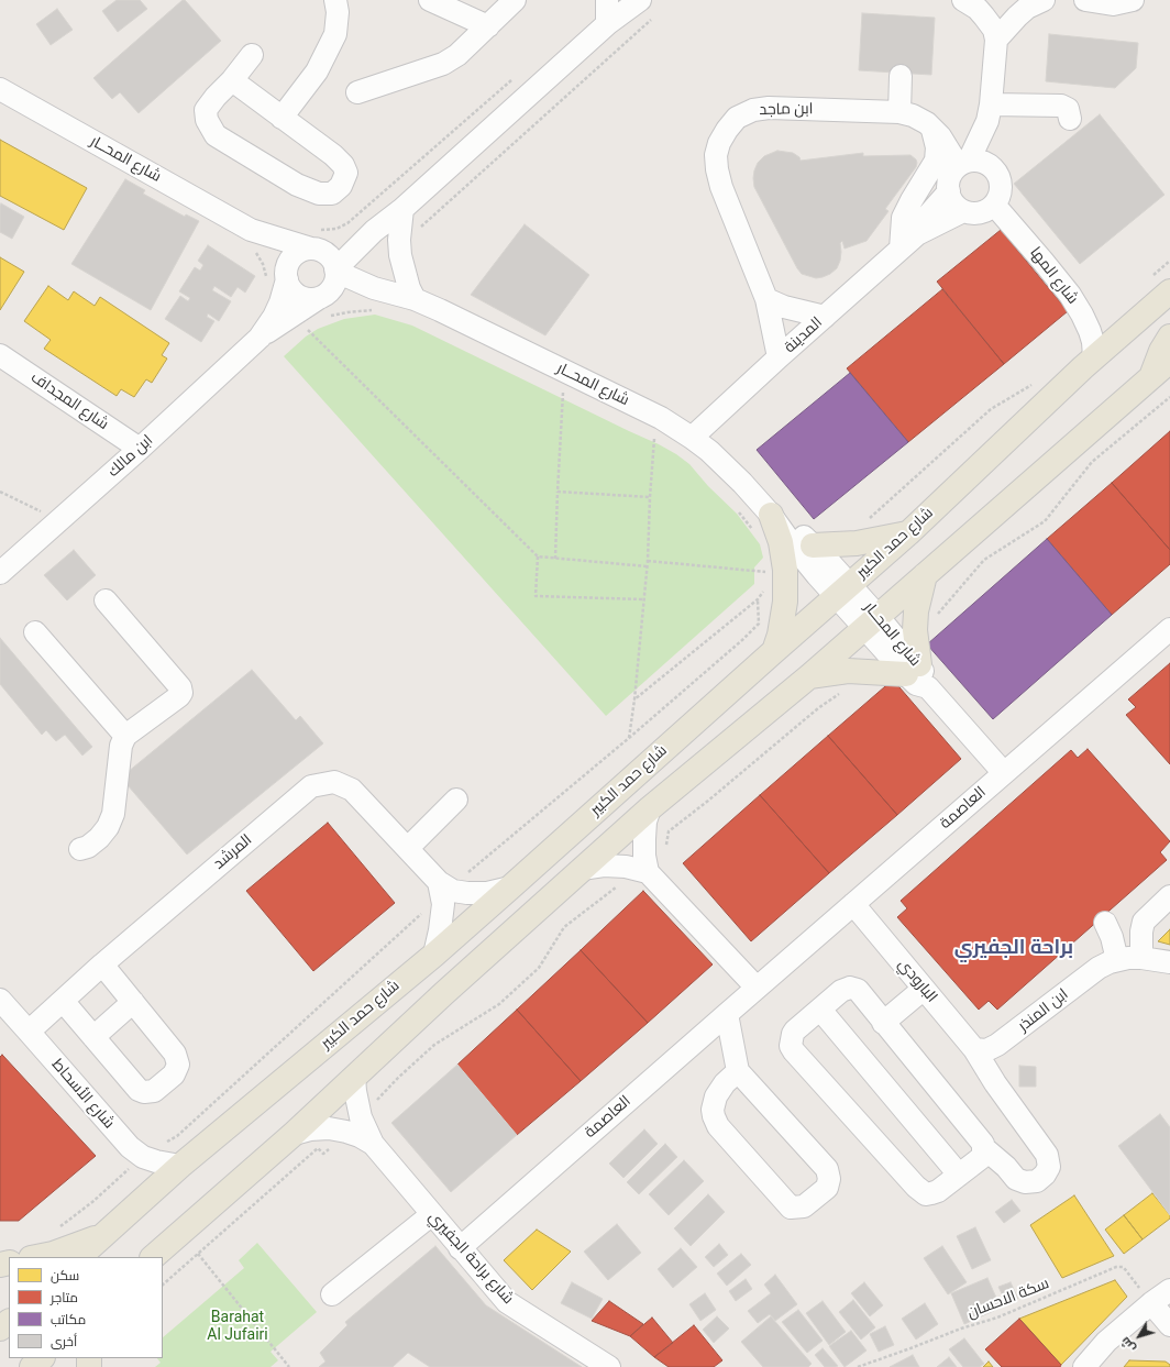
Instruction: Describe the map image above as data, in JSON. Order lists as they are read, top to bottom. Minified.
{"streets":{"main road":["شارع حمد الكبير"],"street":["ابن ماجد","شارع المحــار","شارع المها","المدينة","شارع المجداف","ابن مالك","العاصمة","المرشد","البارودي","ابن المنذر","شارع الأسحاط","شارع براحة الجفيري"],"path":["سكة الاحسان"]},"crossings":[["ابن ماجد","شارع المها"],["ابن ماجد","المدينة"],["شارع المحــار","المدينة"],["شارع المحــار","ابن مالك"],["شارع المحــار","شارع حمد الكبير"],["شارع المحــار","العاصمة"],["شارع المها","المدينة"],["شارع المها","شارع حمد الكبير"],["شارع المجداف","ابن مالك"],["شارع حمد الكبير","المرشد"],["شارع حمد الكبير","شارع الأسحاط"],["العاصمة","البارودي"],["العاصمة","شارع براحة الجفيري"],["المرشد","شارع الأسحاط"],["البارودي","ابن المنذر"]],"districts":["براحة الجفيري"],"parks":["Barahat Al Jufairi"],"legend":["سكن","متاجر","مكاتب","أخرى"],"north":"bottom left"}
